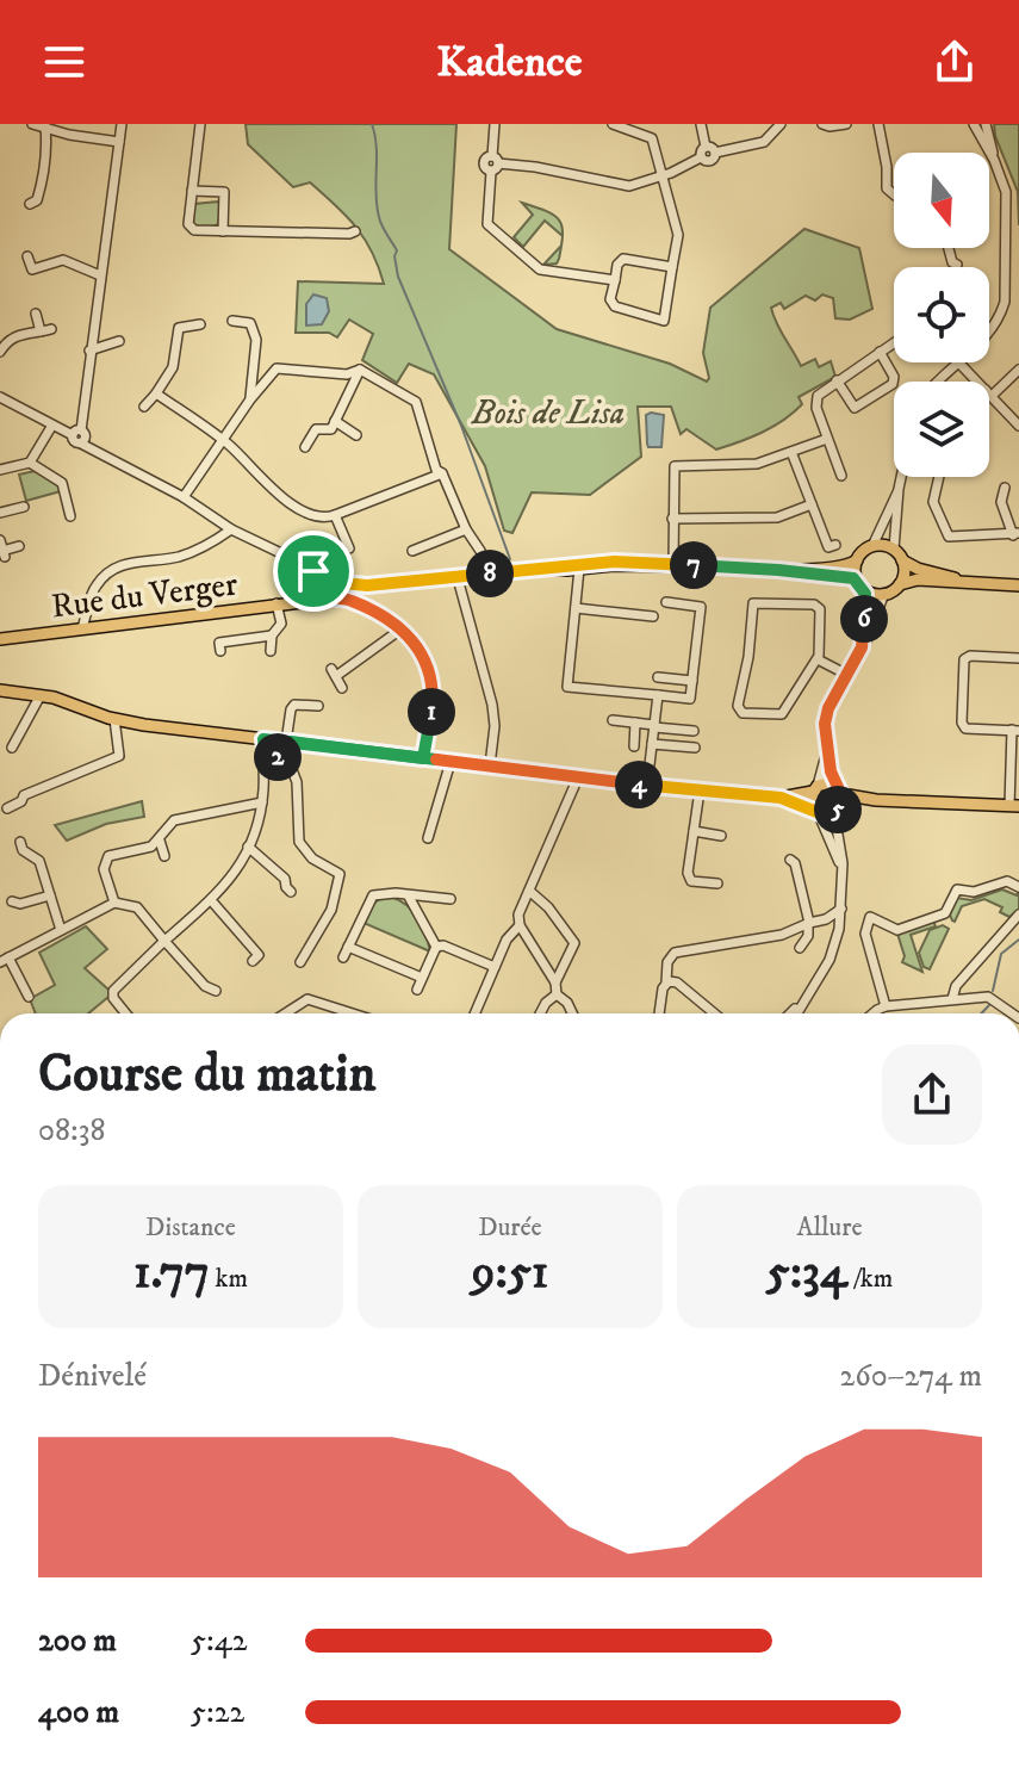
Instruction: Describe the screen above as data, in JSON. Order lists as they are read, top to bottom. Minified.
{"streets":{"main road":["Rue du Verger"]},"parks":["Bois de Lisa"],"north":"bottom","page":{"header":"Kadence","pins":["7","8","6","1","2","4","5"],"heading":["Course du matin","08:38"],"stats":[["Distance","1.77 km"],["Durée","9:51"],["Allure","5:34 /km"]],"chart":["Dénivelé","260–274 m"],"list":[{"name":"200 m","note":"5:42"},{"name":"400 m","note":"5:22"}]}}
